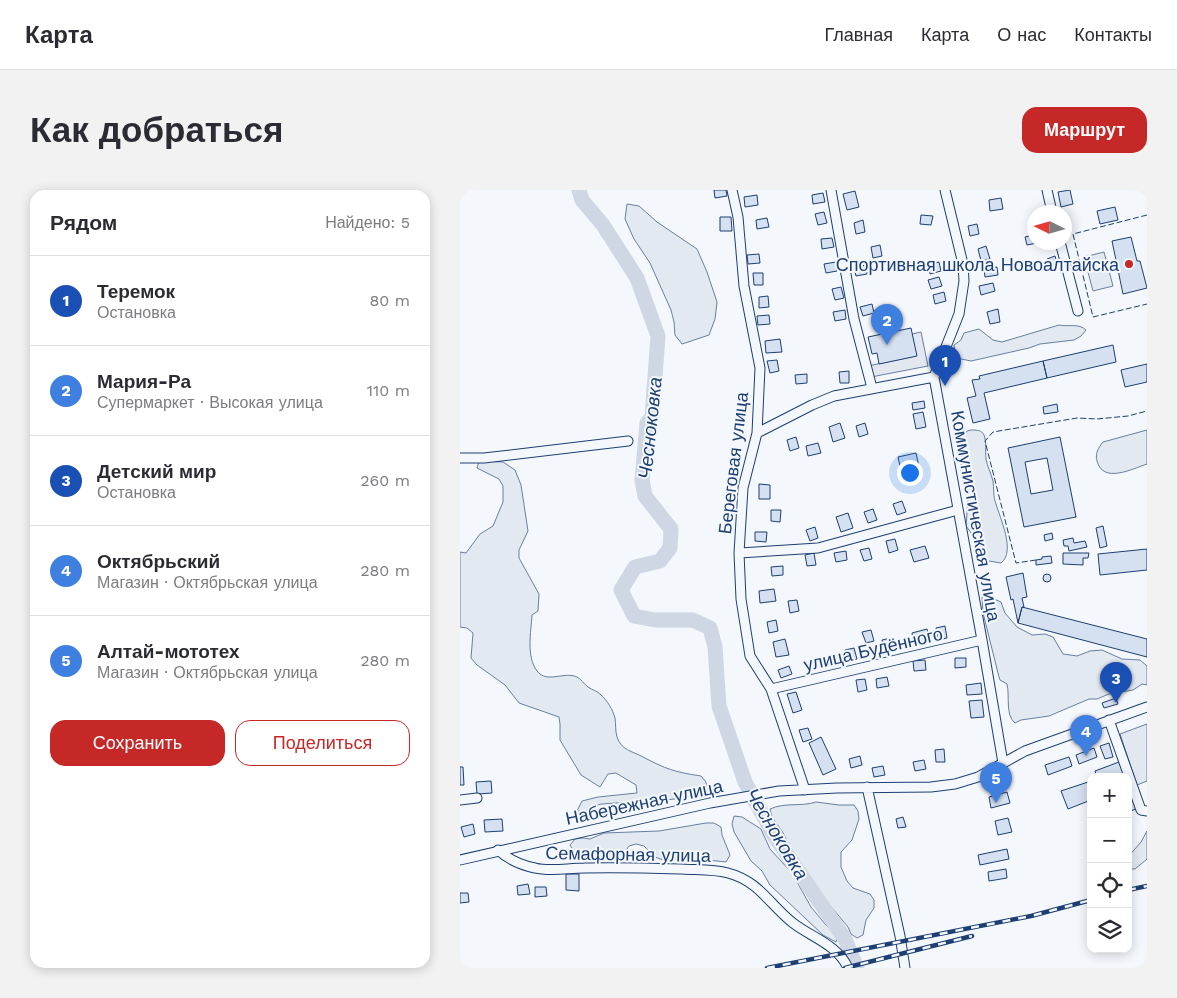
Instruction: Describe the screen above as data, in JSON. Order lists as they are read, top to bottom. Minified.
{"streets":{"street":["Береговая улица","Коммунистическая улица","улица Будённого","Набережная улица","Семафорная улица"]},"crossings":[["Береговая улица","улица Будённого"],["Береговая улица","Набережная улица"],["Коммунистическая улица","улица Будённого"],["Коммунистическая улица","Набережная улица"],["Набережная улица","Семафорная улица"]],"water":["Чесноковка"],"places":["Спортивная школа Новоалтайска"],"north":"left","page":{"header":"Карта","nav":["Главная","Карта","О нас","Контакты"],"buttons":["Маршрут",["Сохранить","Поделиться"]],"title":"Как добраться","heading":["Рядом","Найдено: 5"],"list":[{"mark":"1","name":"Теремок","note":"Остановка","value":"80 m"},{"mark":"2","name":"Мария-Ра","note":"Супермаркет · Высокая улица","value":"110 m"},{"mark":"3","name":"Детский мир","note":"Остановка","value":"260 m"},{"mark":"4","name":"Октябрьский","note":"Магазин · Октябрьская улица","value":"280 m"},{"mark":"5","name":"Алтай-мототех","note":"Магазин · Октябрьская улица","value":"280 m"}],"pins":["2","1","3","4","5"],"map_buttons":["+","−"]}}
